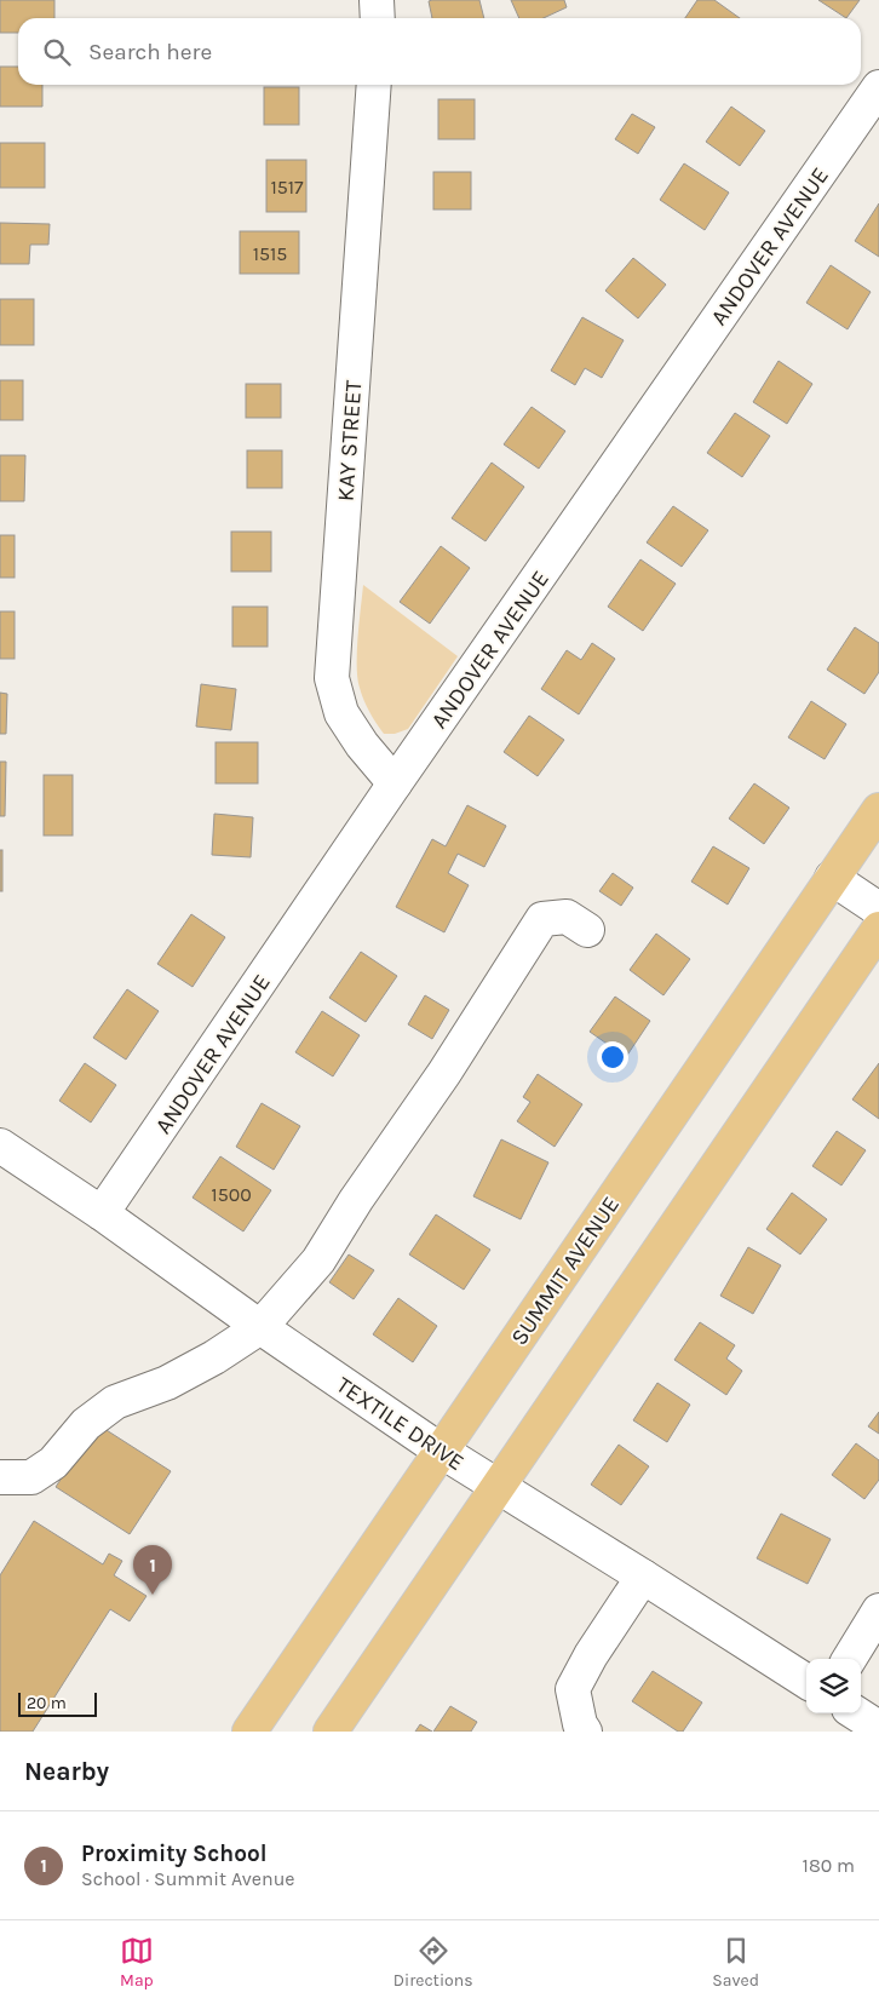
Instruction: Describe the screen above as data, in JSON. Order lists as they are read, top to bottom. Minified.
{"streets":{"main road":["SUMMIT AVENUE"],"street":["ANDOVER AVENUE","KAY STREET","TEXTILE DRIVE"]},"crossings":[["ANDOVER AVENUE","KAY STREET"],["ANDOVER AVENUE","TEXTILE DRIVE"],["SUMMIT AVENUE","TEXTILE DRIVE"]],"house_numbers":["1517","1515","1500"],"scale_bar":"20 m","page":{"search":"Search here","pins":"1","scale":"20 m","heading":"Nearby","list":[{"mark":"1","name":"Proximity School","note":"School · Summit Avenue","value":"180 m"}],"nav":["Map","Directions","Saved"]}}
